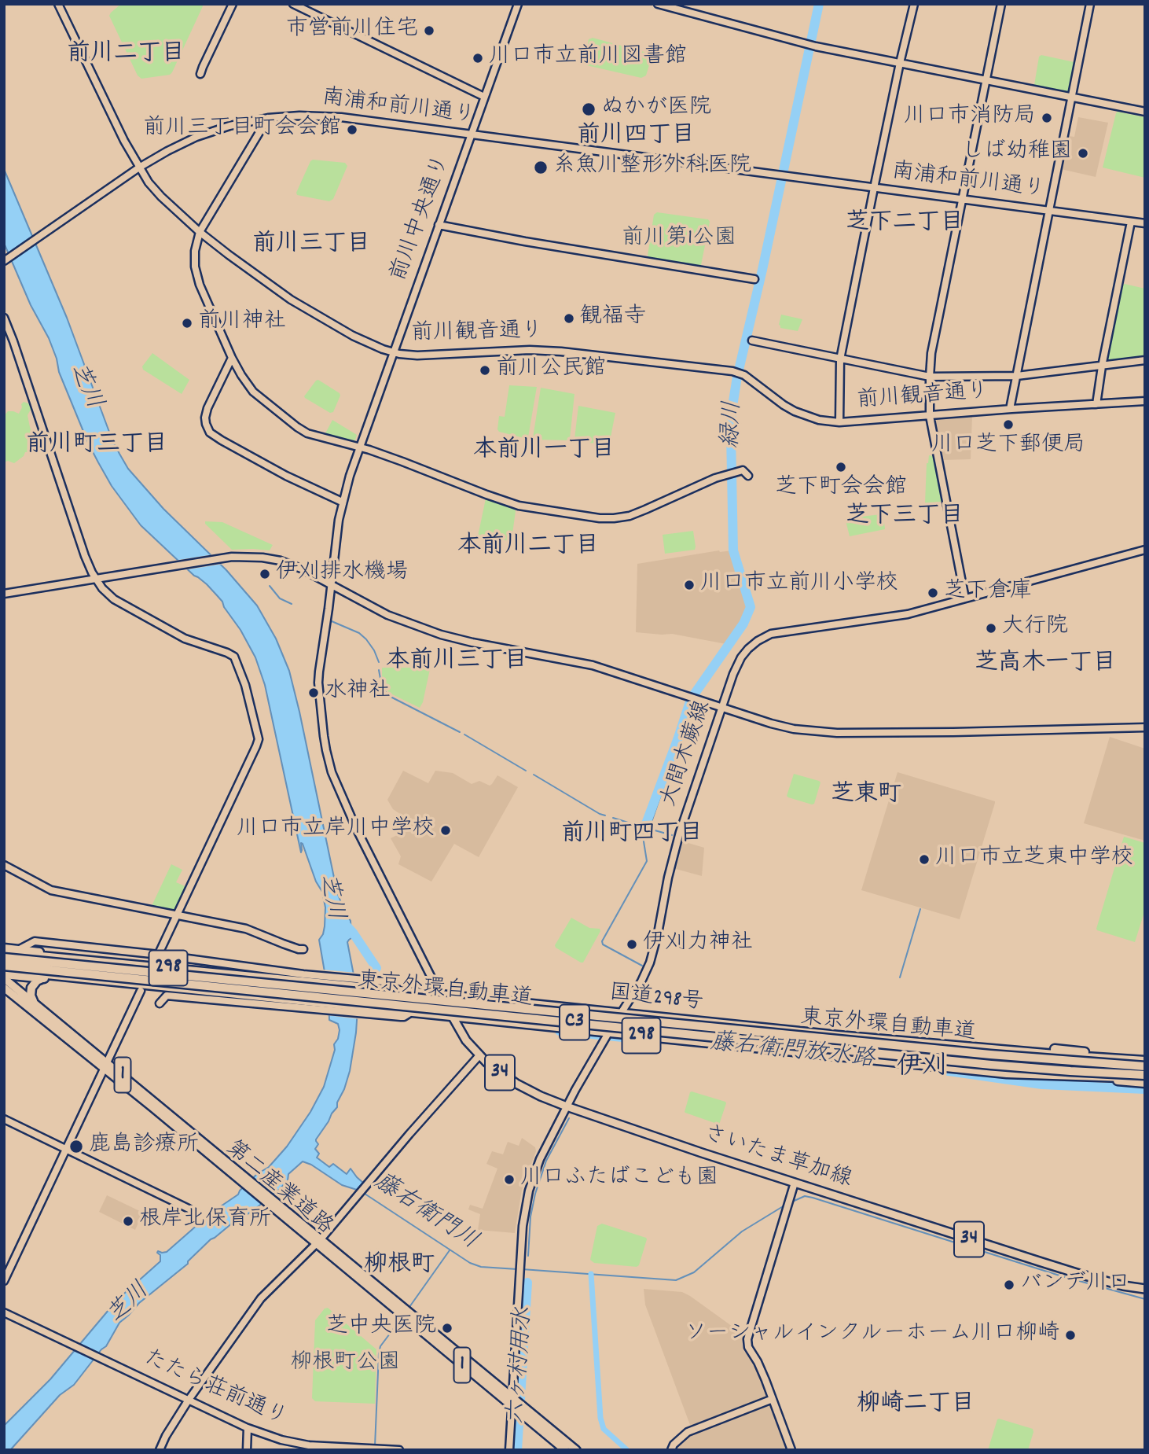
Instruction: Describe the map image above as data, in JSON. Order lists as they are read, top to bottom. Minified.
{"streets":{"highway":["298","東京外環自動車道","国道298号","C3"],"main road":["34","1","さいたま草加線","第二産業道路"],"street":["南浦和前川通り","前川中央通り","前川観音通り","大間木蕨線","たたら荘前通り"]},"crossings":[["南浦和前川通り","前川中央通り"],["南浦和前川通り","前川観音通り"],["前川中央通り","前川観音通り"],["前川中央通り","国道298号"],["前川中央通り","さいたま草加線"],["大間木蕨線","国道298号"],["大間木蕨線","さいたま草加線"],["大間木蕨線","第二産業道路"],["298","国道298号"],["298","第二産業道路"],["東京外環自動車道","国道298号"],["国道298号","さいたま草加線"]],"districts":["前川二丁目","前川四丁目","芝下二丁目","前川三丁目","前川町三丁目","本前川一丁目","芝下三丁目","本前川二丁目","本前川三丁目","芝高木一丁目","芝東町","前川町四丁目","伊刈","柳根町","柳崎二丁目"],"water":["芝川","緑川","藤右衛門放水路","藤右衛門川","六ヶ村用水"],"parks":["前川第1公園","柳根町公園"],"places":["市営前川住宅","川口市立前川図書館","ぬかが医院","川口市消防局","前川三丁目町会会館","しば幼稚園","糸魚川整形外科医院","観福寺","前川神社","前川公民館","川口芝下郵便局","芝下町会会館","伊刈排水機場","川口市立前川小学校","芝下倉庫","大行院","水神社","川口市立岸川中学校","川口市立芝東中学校","伊刈力神社","鹿島診療所","川口ふたばこども園","根岸北保育所","バンデ川口","芝中央医院","ソーシャルインクルーホーム川口柳崎"]}
